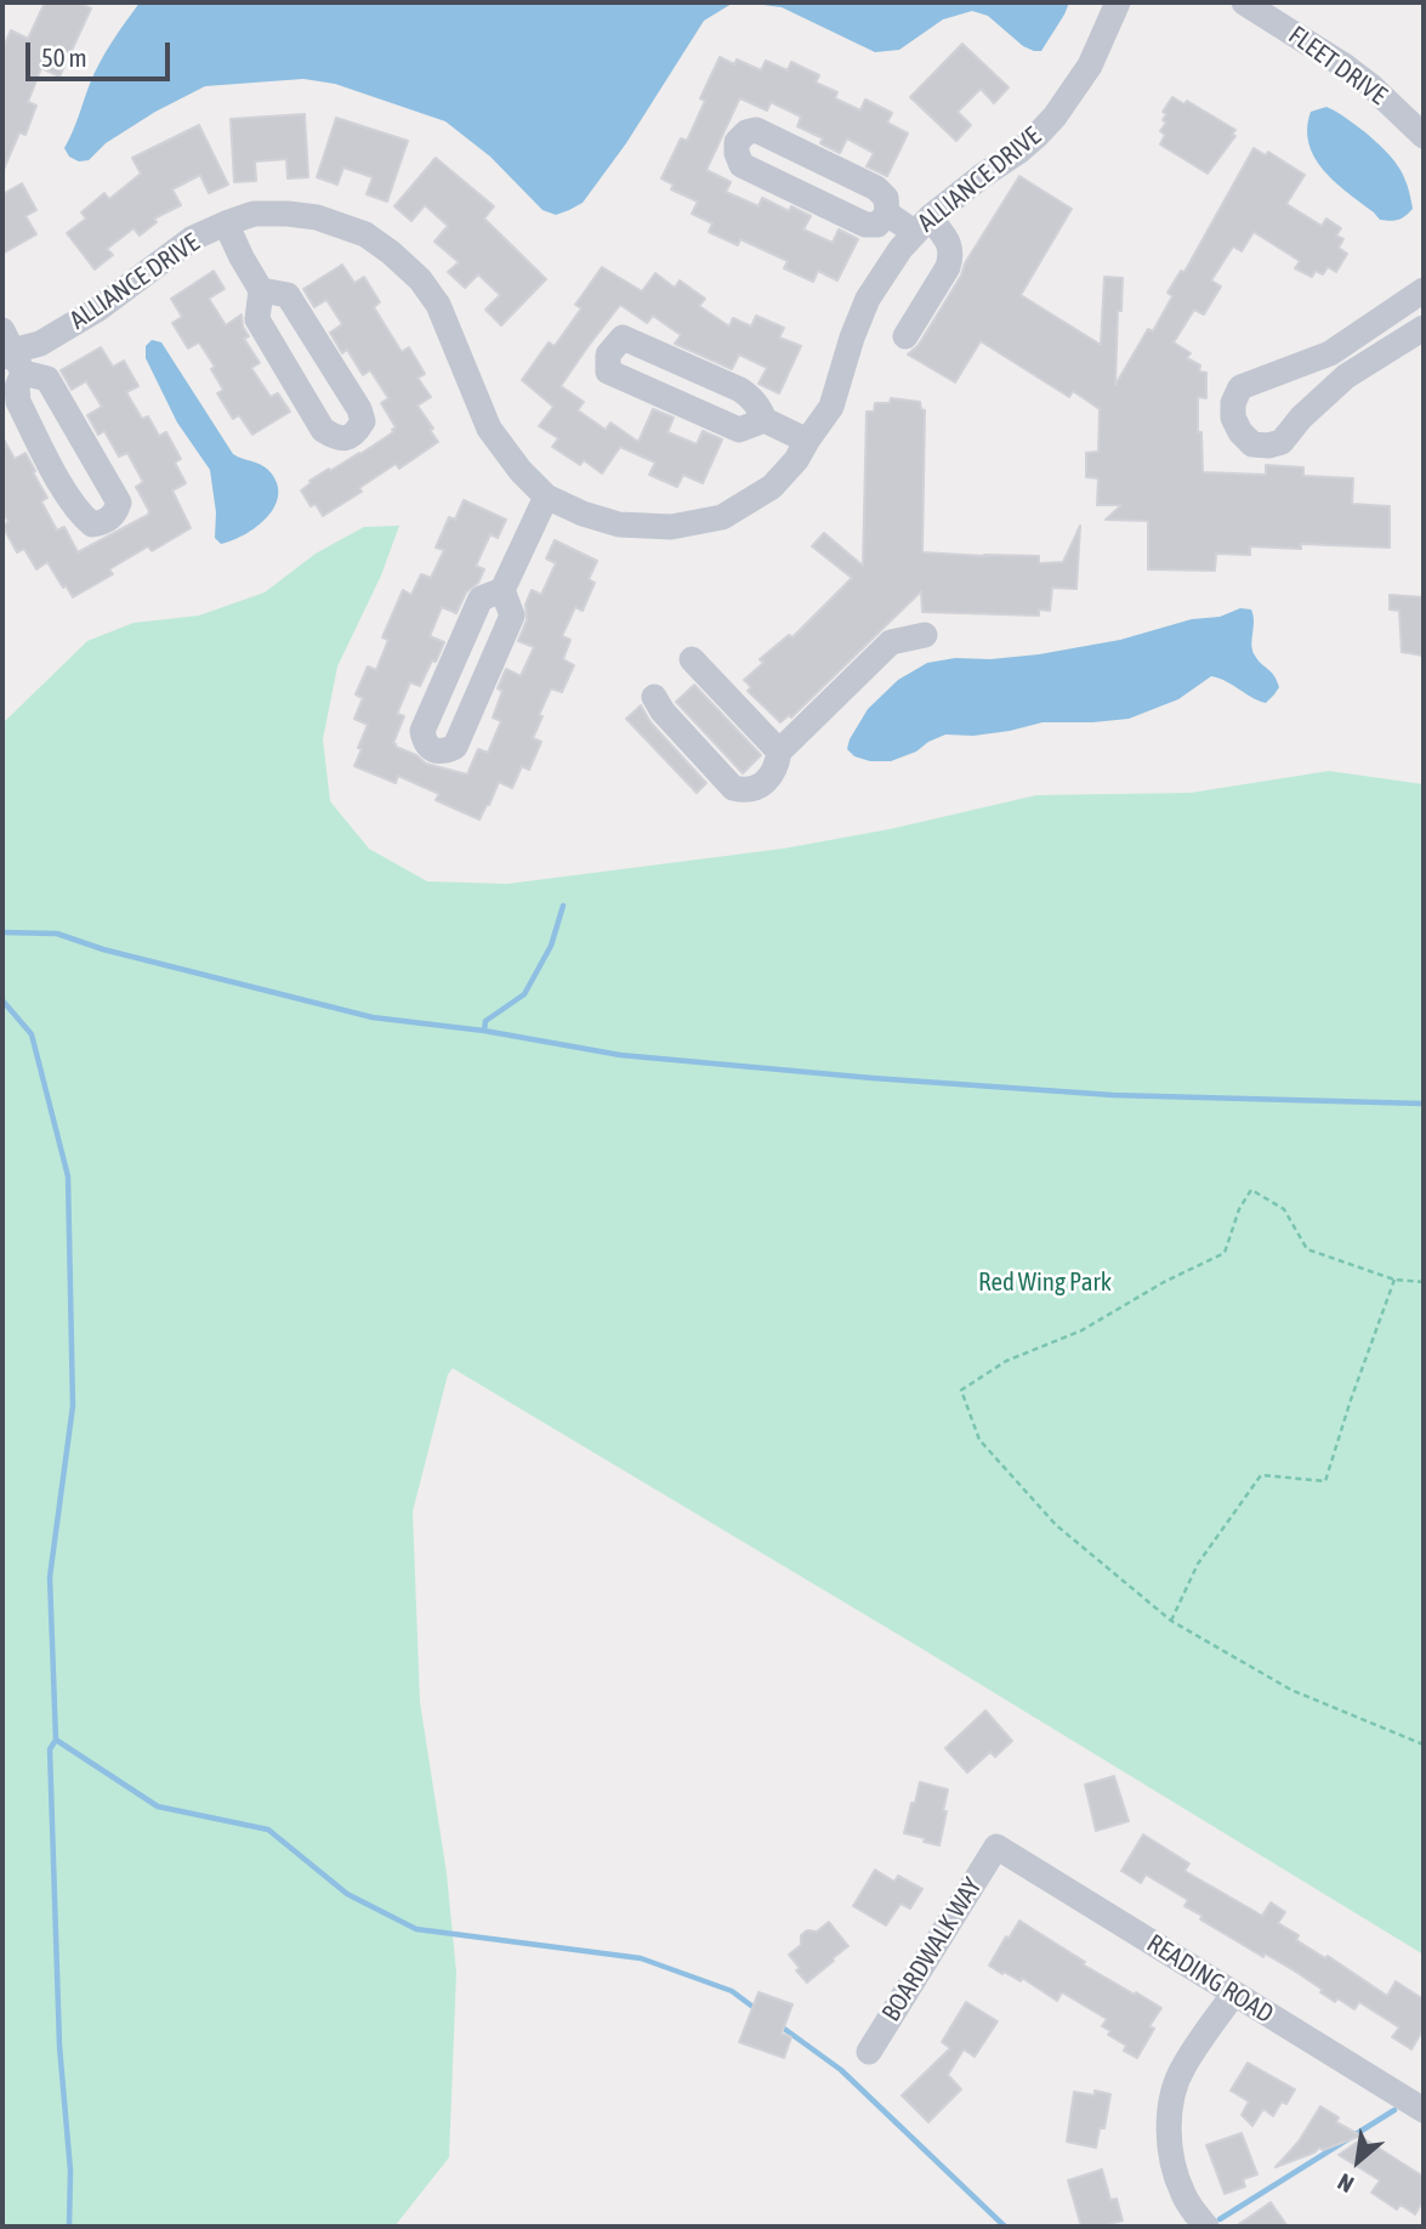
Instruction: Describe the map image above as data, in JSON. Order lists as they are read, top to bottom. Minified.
{"streets":{"street":["FLEET DRIVE","ALLIANCE DRIVE","BOARDWALK WAY","READING ROAD"]},"crossings":[["BOARDWALK WAY","READING ROAD"]],"parks":["Red Wing Park"],"scale_bar":"50 m","north":"bottom left"}
